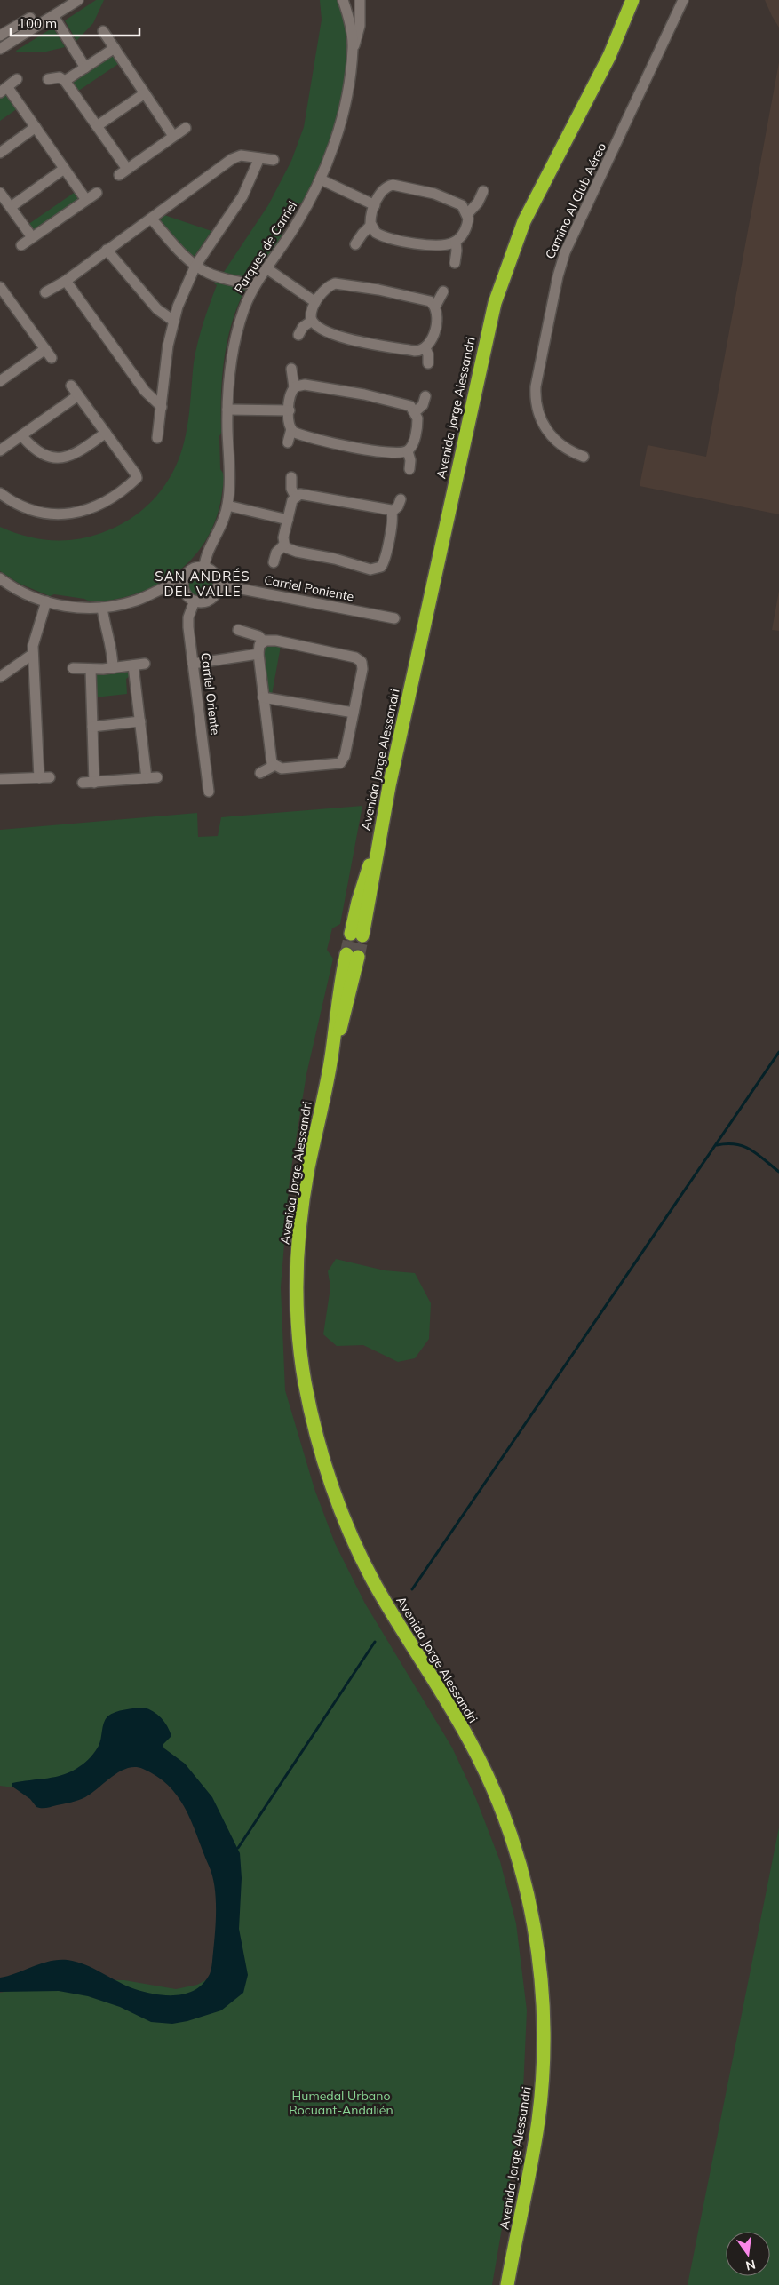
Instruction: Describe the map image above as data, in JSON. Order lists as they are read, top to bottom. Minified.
{"streets":{"highway":["Avenida Jorge Alessandri"],"street":["Camino Al Club Aéreo","Parques de Carriel","Carriel Poniente","Carriel Oriente"]},"crossings":[["Parques de Carriel","Carriel Poniente"],["Parques de Carriel","Carriel Oriente"],["Carriel Poniente","Carriel Oriente"]],"districts":["SAN ANDRÉS DEL VALLE"],"parks":["Humedal Urbano Rocuant-Andalién"],"scale_bar":"100 m","north":"bottom"}
